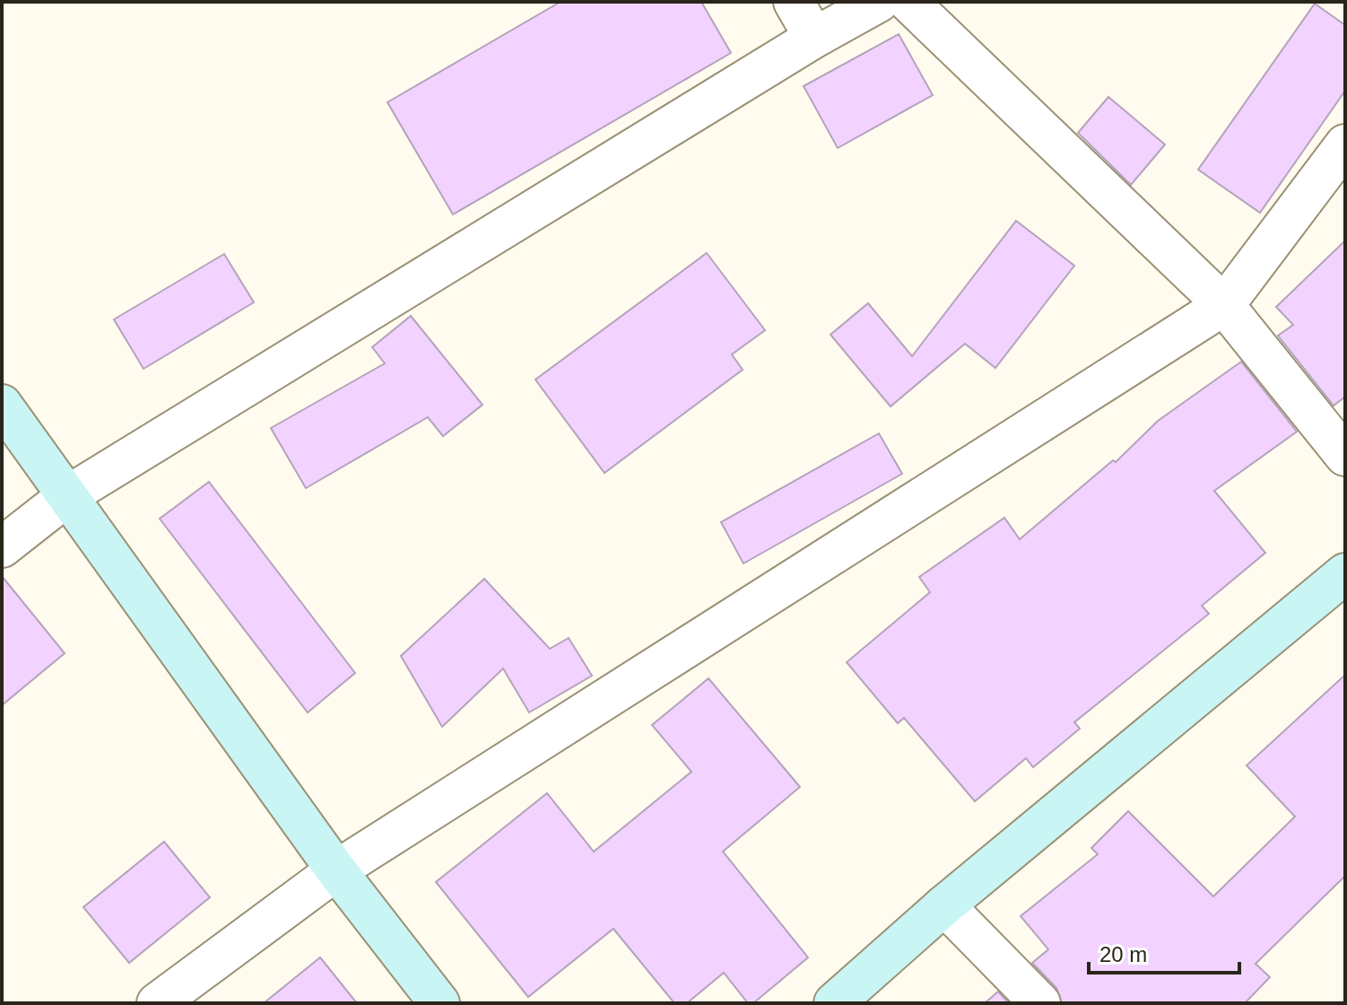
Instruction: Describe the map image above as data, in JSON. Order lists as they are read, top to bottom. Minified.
{"scale_bar":"20 m"}
